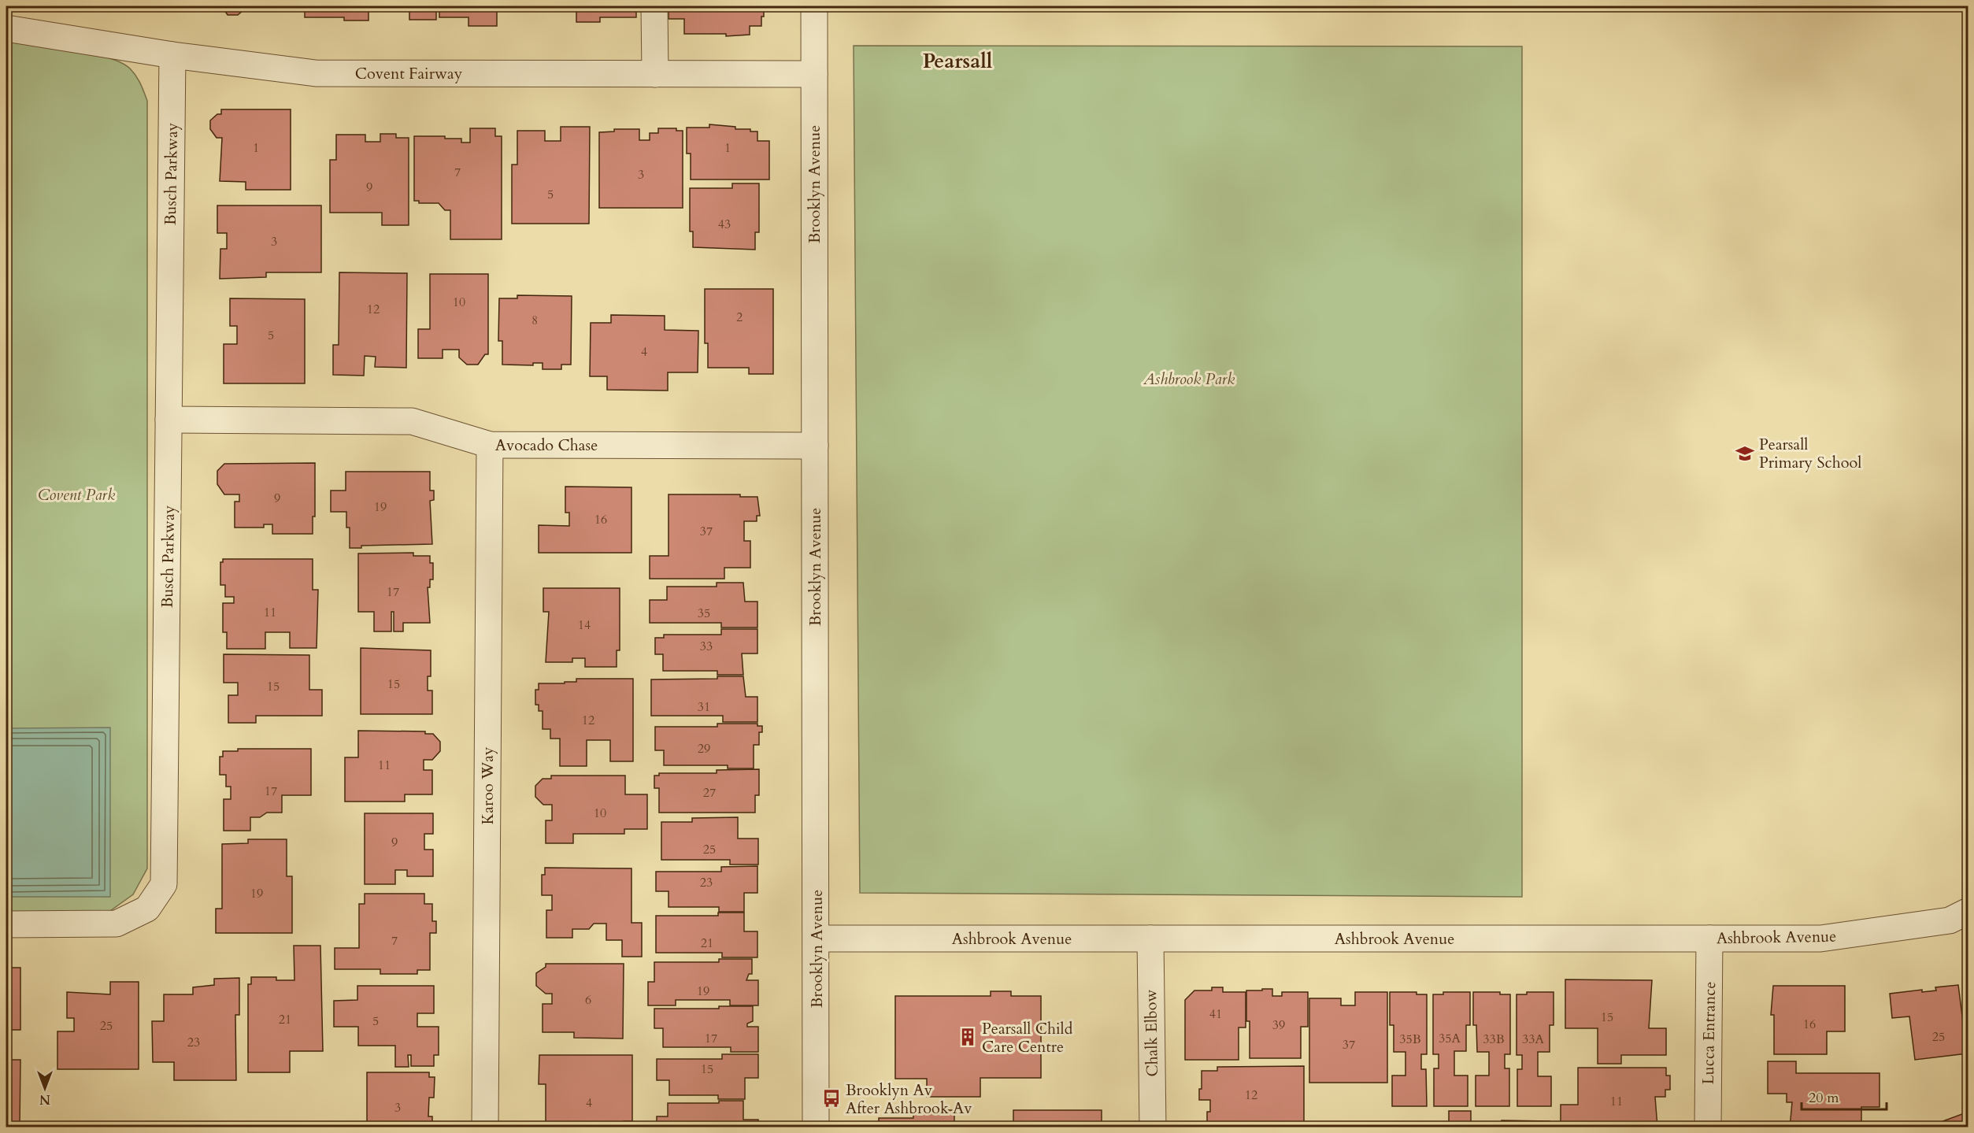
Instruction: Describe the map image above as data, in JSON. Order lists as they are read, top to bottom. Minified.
{"streets":{"street":["Covent Fairway","Busch Parkway","Brooklyn Avenue","Avocado Chase","Karoo Way","Ashbrook Avenue","Chalk Elbow","Lucca Entrance"]},"crossings":[["Covent Fairway","Busch Parkway"],["Covent Fairway","Brooklyn Avenue"],["Busch Parkway","Avocado Chase"],["Brooklyn Avenue","Avocado Chase"],["Brooklyn Avenue","Ashbrook Avenue"],["Avocado Chase","Karoo Way"],["Ashbrook Avenue","Chalk Elbow"],["Ashbrook Avenue","Lucca Entrance"]],"districts":["Pearsall"],"parks":["Ashbrook Park","Covent Park"],"places":{"school or university":["Pearsall Primary School"],"building":["Pearsall Child Care Centre"],"bus stop":["Brooklyn Av After Ashbrook Av"]},"house_numbers":["1","1","7","3","9","5","43","3","10","12","2","8","5","4","9","19","16","37","17","11","35","14","33","15","15","31","12","29","11","17","27","10","9","25","23","19","7","21","19","6","41","15","21","5","16","39","25","25","17","35A","35B","33B","33A","23","37","15","12","11","4","3"],"scale_bar":"20 m","north":"bottom"}
